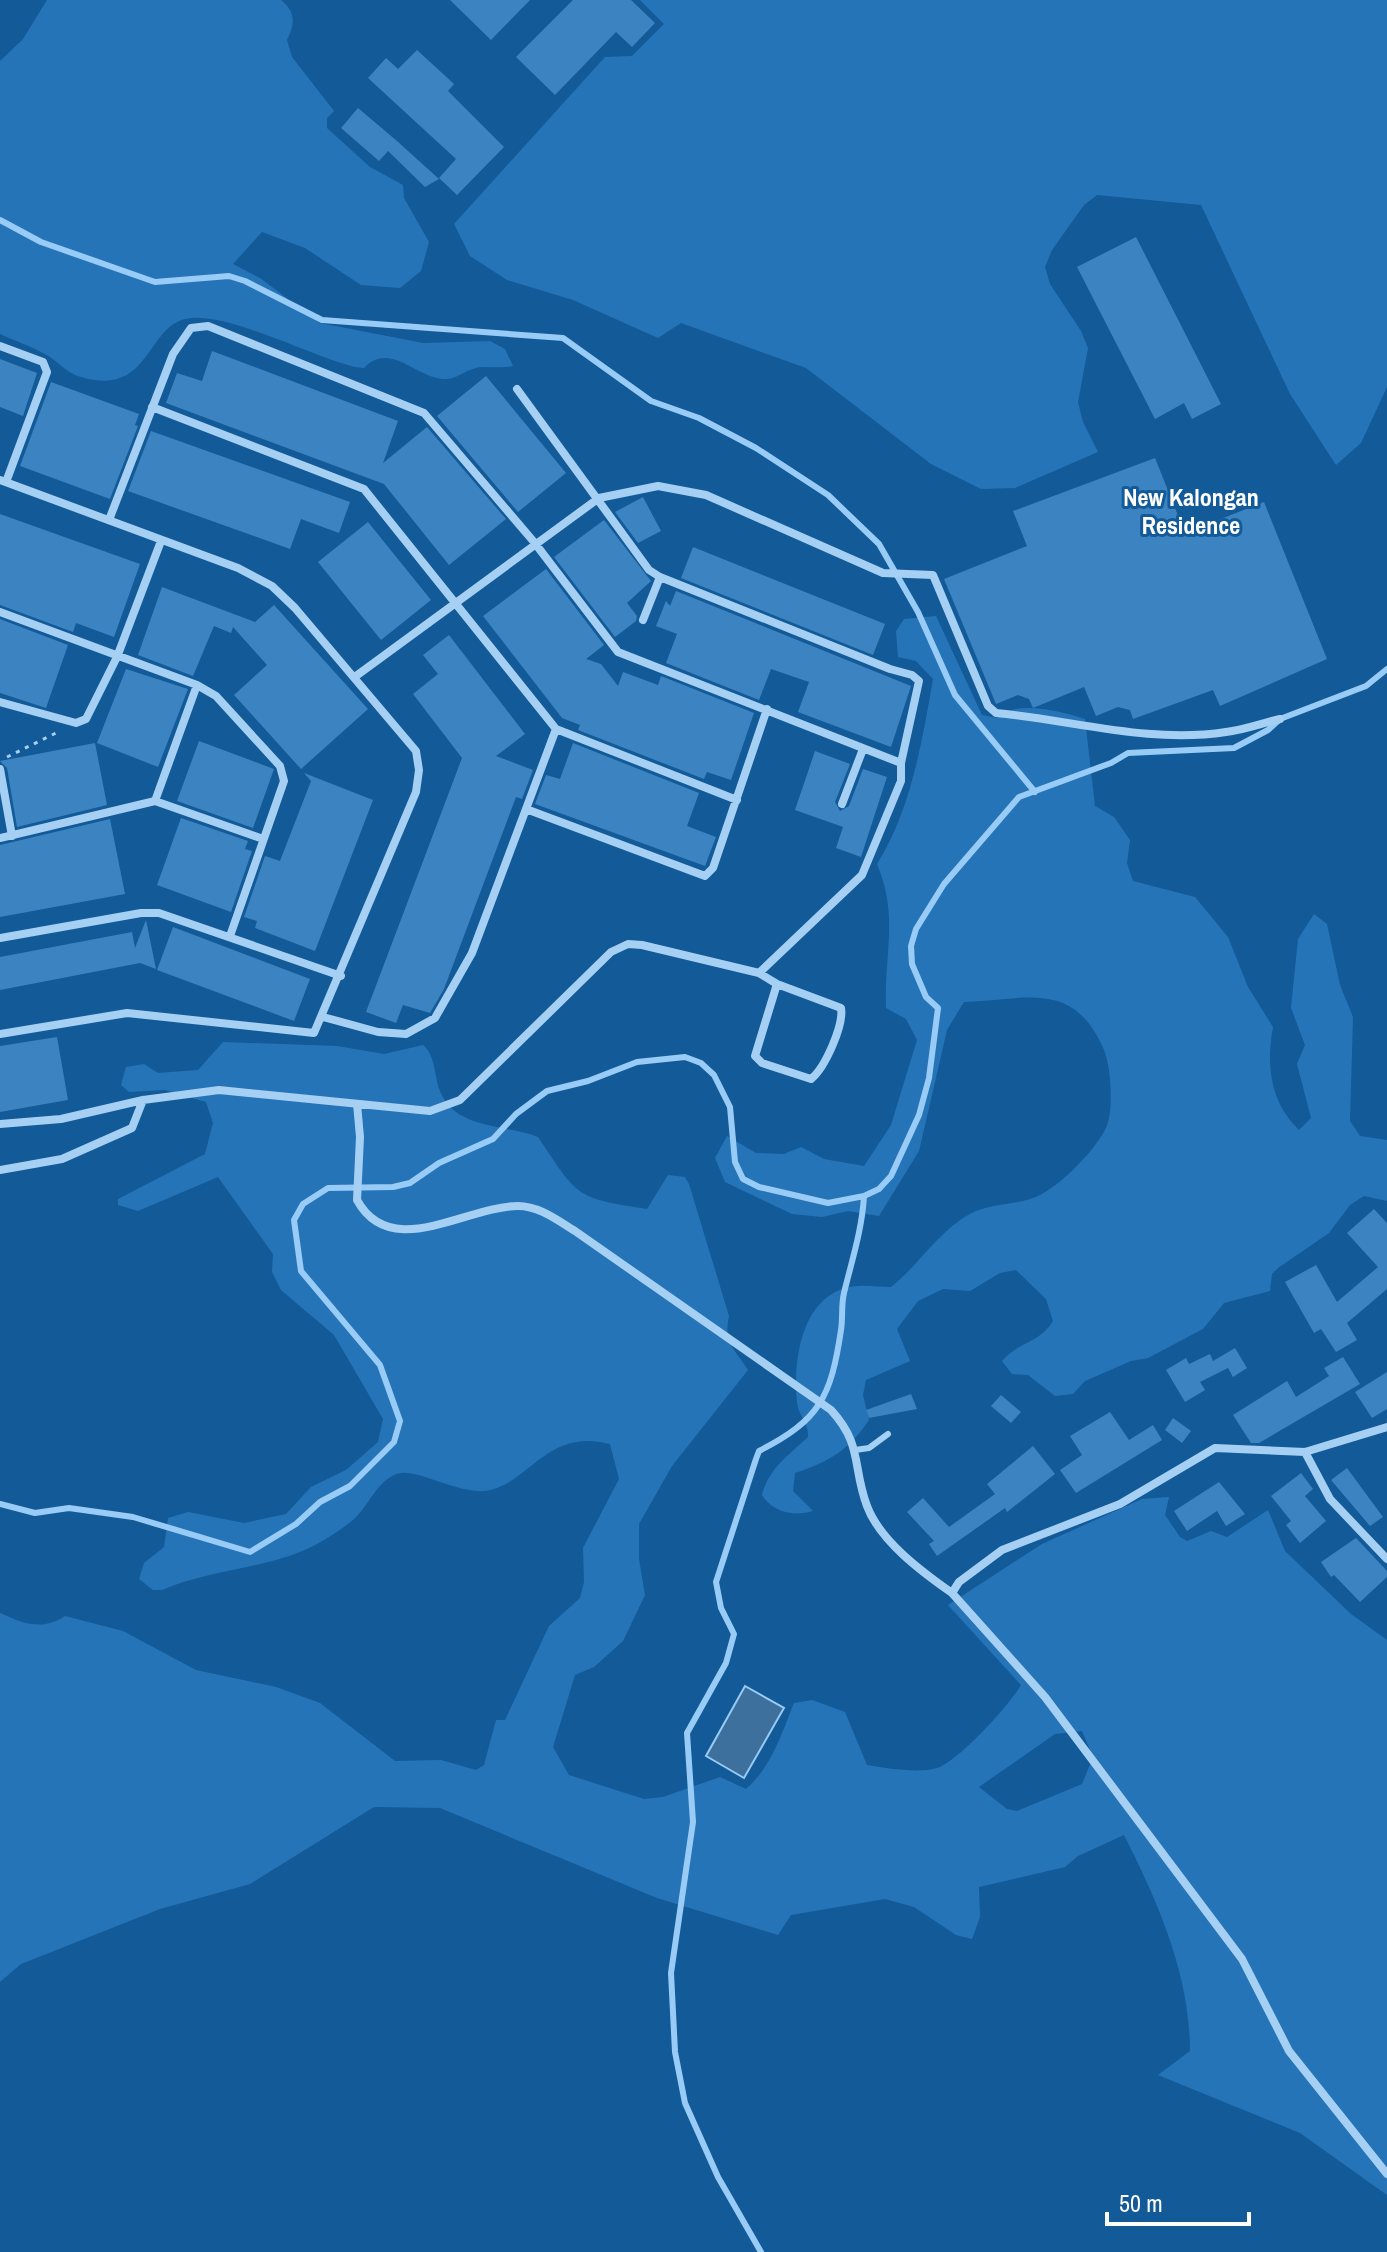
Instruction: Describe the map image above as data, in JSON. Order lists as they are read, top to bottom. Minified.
{"districts":["New Kalongan Residence"],"scale_bar":"50 m"}
